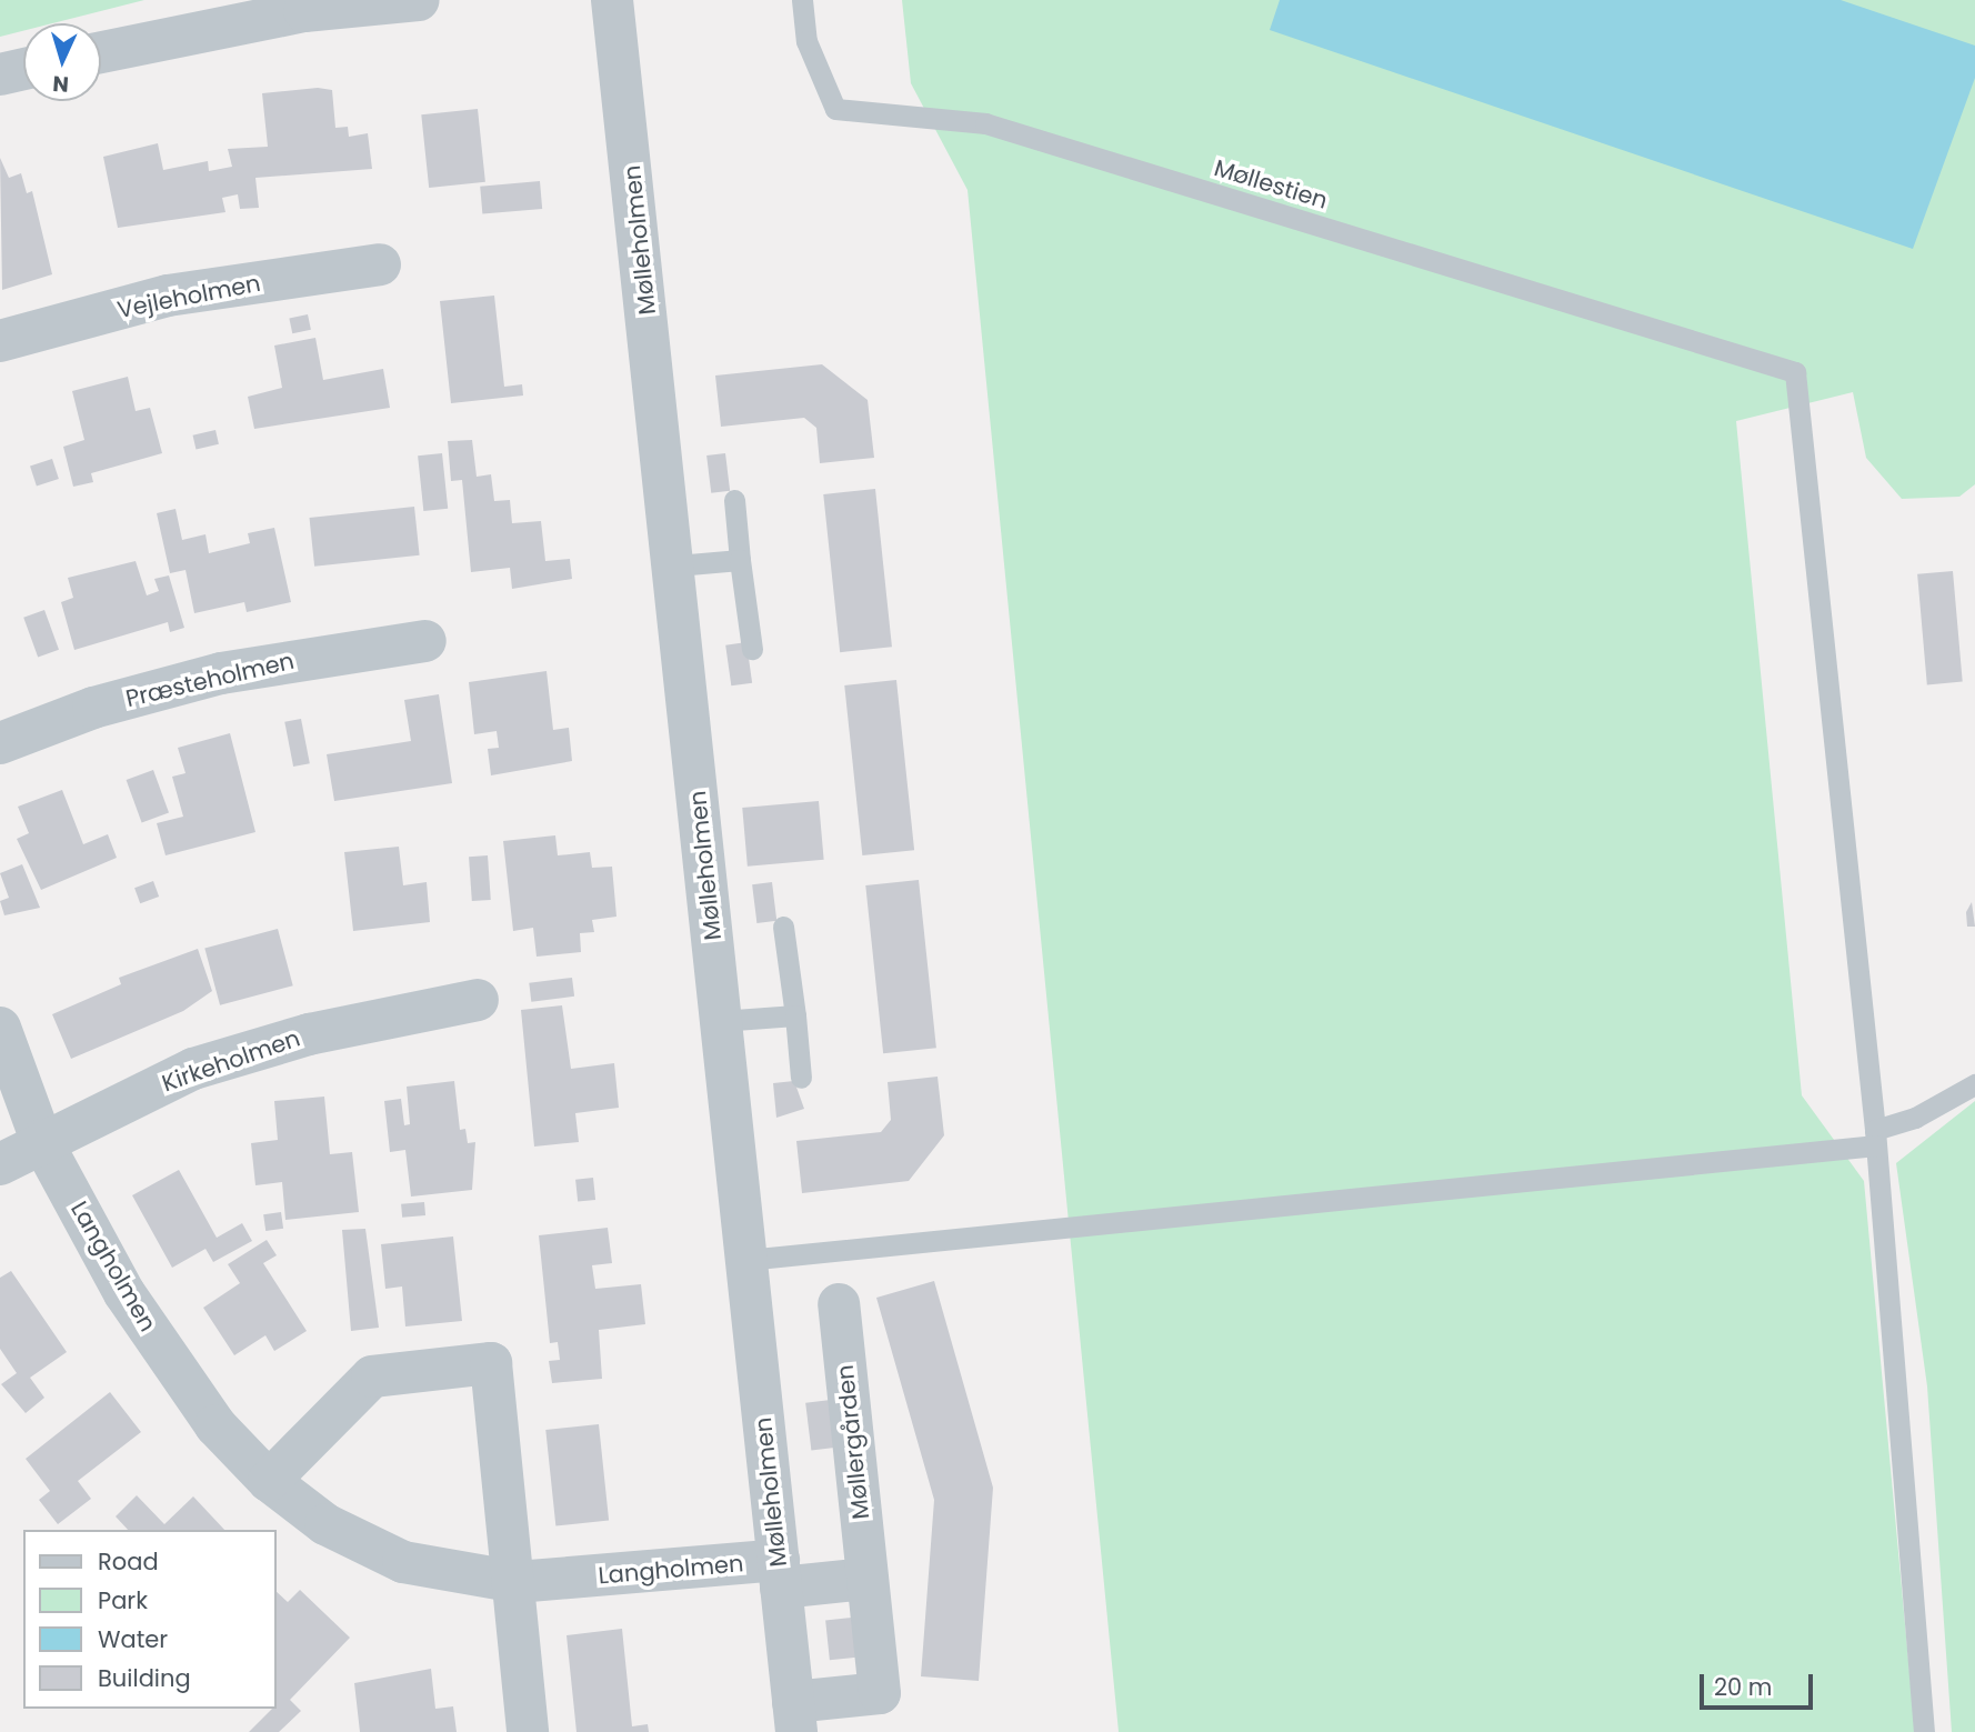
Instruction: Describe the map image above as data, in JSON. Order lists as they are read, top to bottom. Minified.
{"streets":{"street":["Mølleholmen","Vejleholmen","Præsteholmen","Kirkeholmen","Langholmen","Møllergården"],"lane":["Møllestien"]},"crossings":[["Mølleholmen","Langholmen"],["Mølleholmen","Møllergården"],["Kirkeholmen","Langholmen"]],"legend":["Road","Park","Water","Building"],"scale_bar":"20 m","north":"bottom"}
